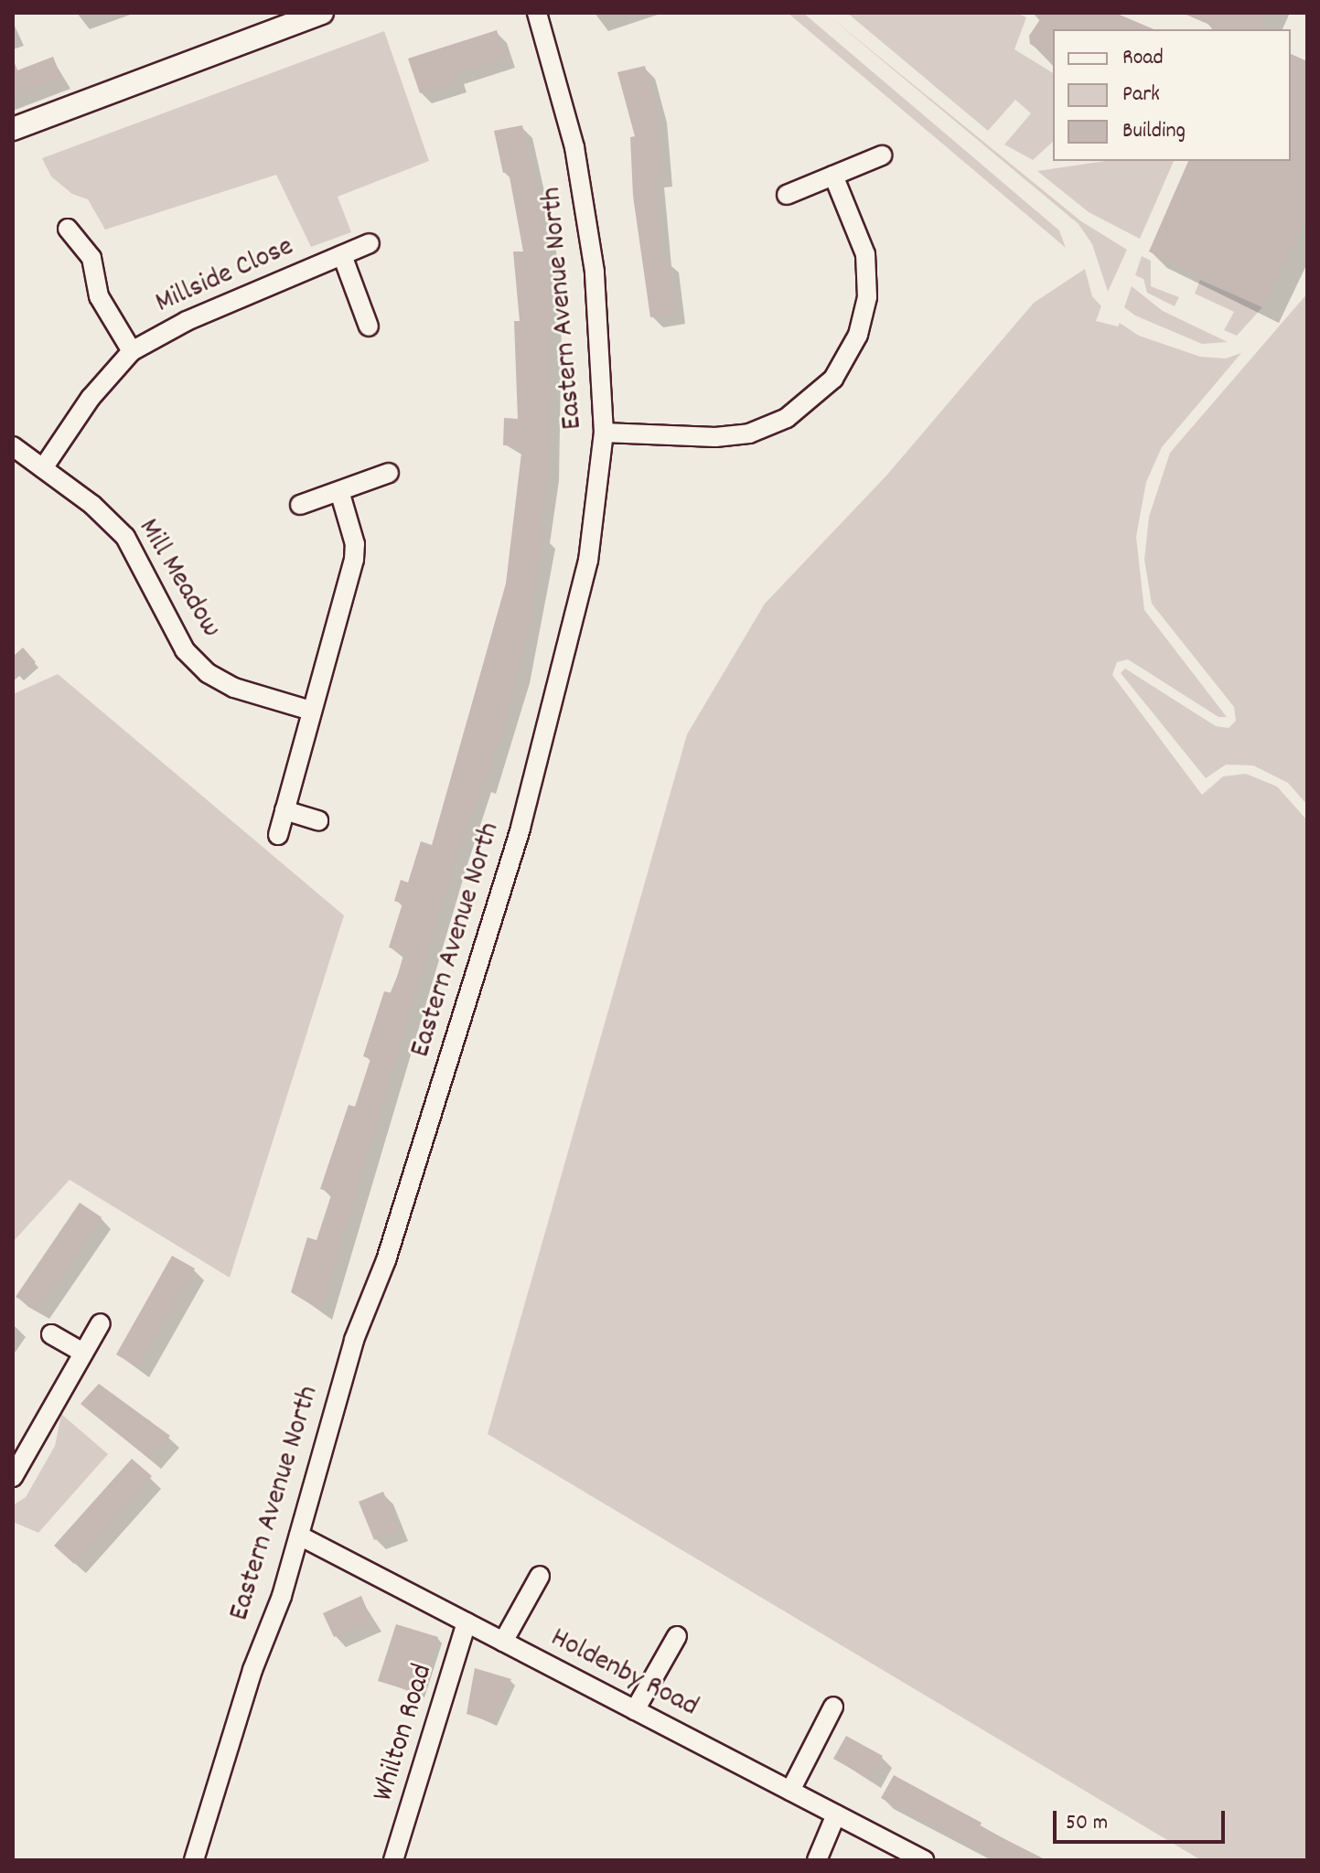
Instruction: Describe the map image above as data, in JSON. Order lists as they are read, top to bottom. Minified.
{"streets":{"street":["Millside Close","Eastern Avenue North","Mill Meadow","Holdenby Road","Whilton Road"]},"crossings":[["Millside Close","Mill Meadow"],["Eastern Avenue North","Holdenby Road"],["Holdenby Road","Whilton Road"]],"legend":["Road","Park","Building"],"scale_bar":"50 m"}
